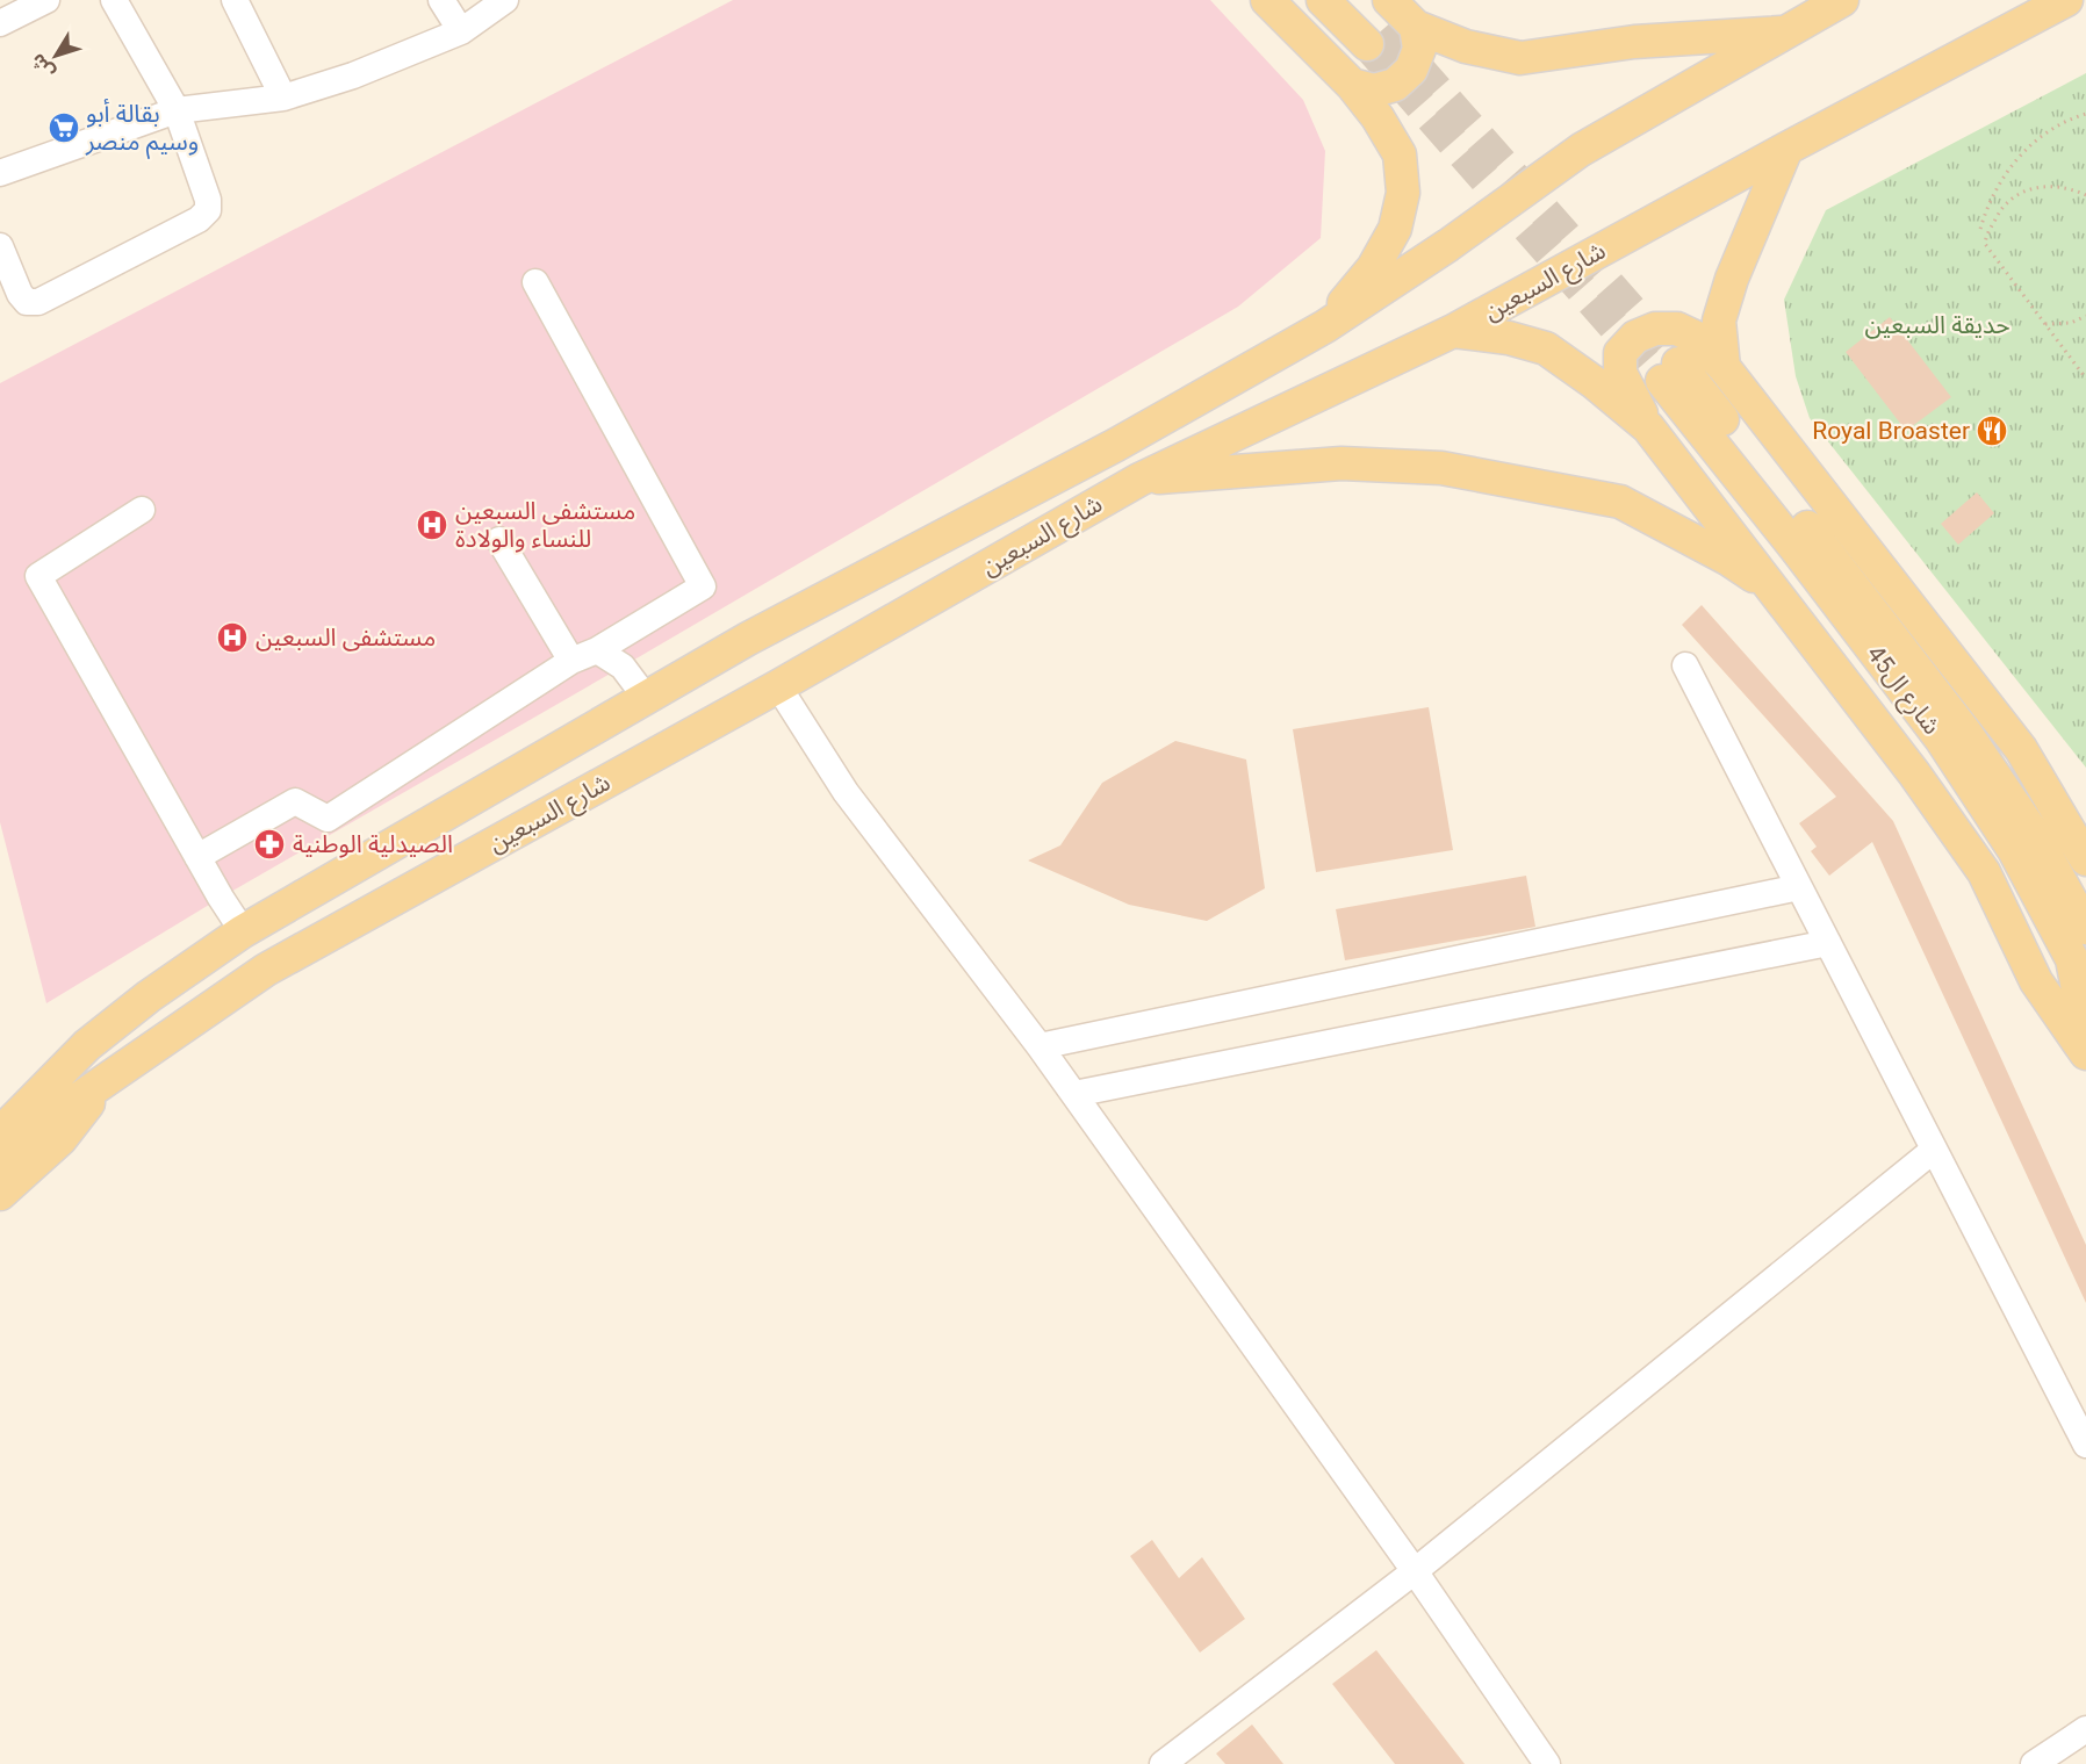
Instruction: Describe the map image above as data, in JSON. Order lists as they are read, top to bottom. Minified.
{"streets":{"main road":["شارع السبعين","شارع ال45"]},"parks":["حديقة السبعين"],"places":{"supermarket":["بقالة أبو وسيم منصر"],"restaurant":["Royal Broaster"],"hospital":["مستشفى السبعين للنساء والولادة","مستشفى السبعين"],"pharmacy":["الصيدلية الوطنية"]},"north":"bottom left"}
